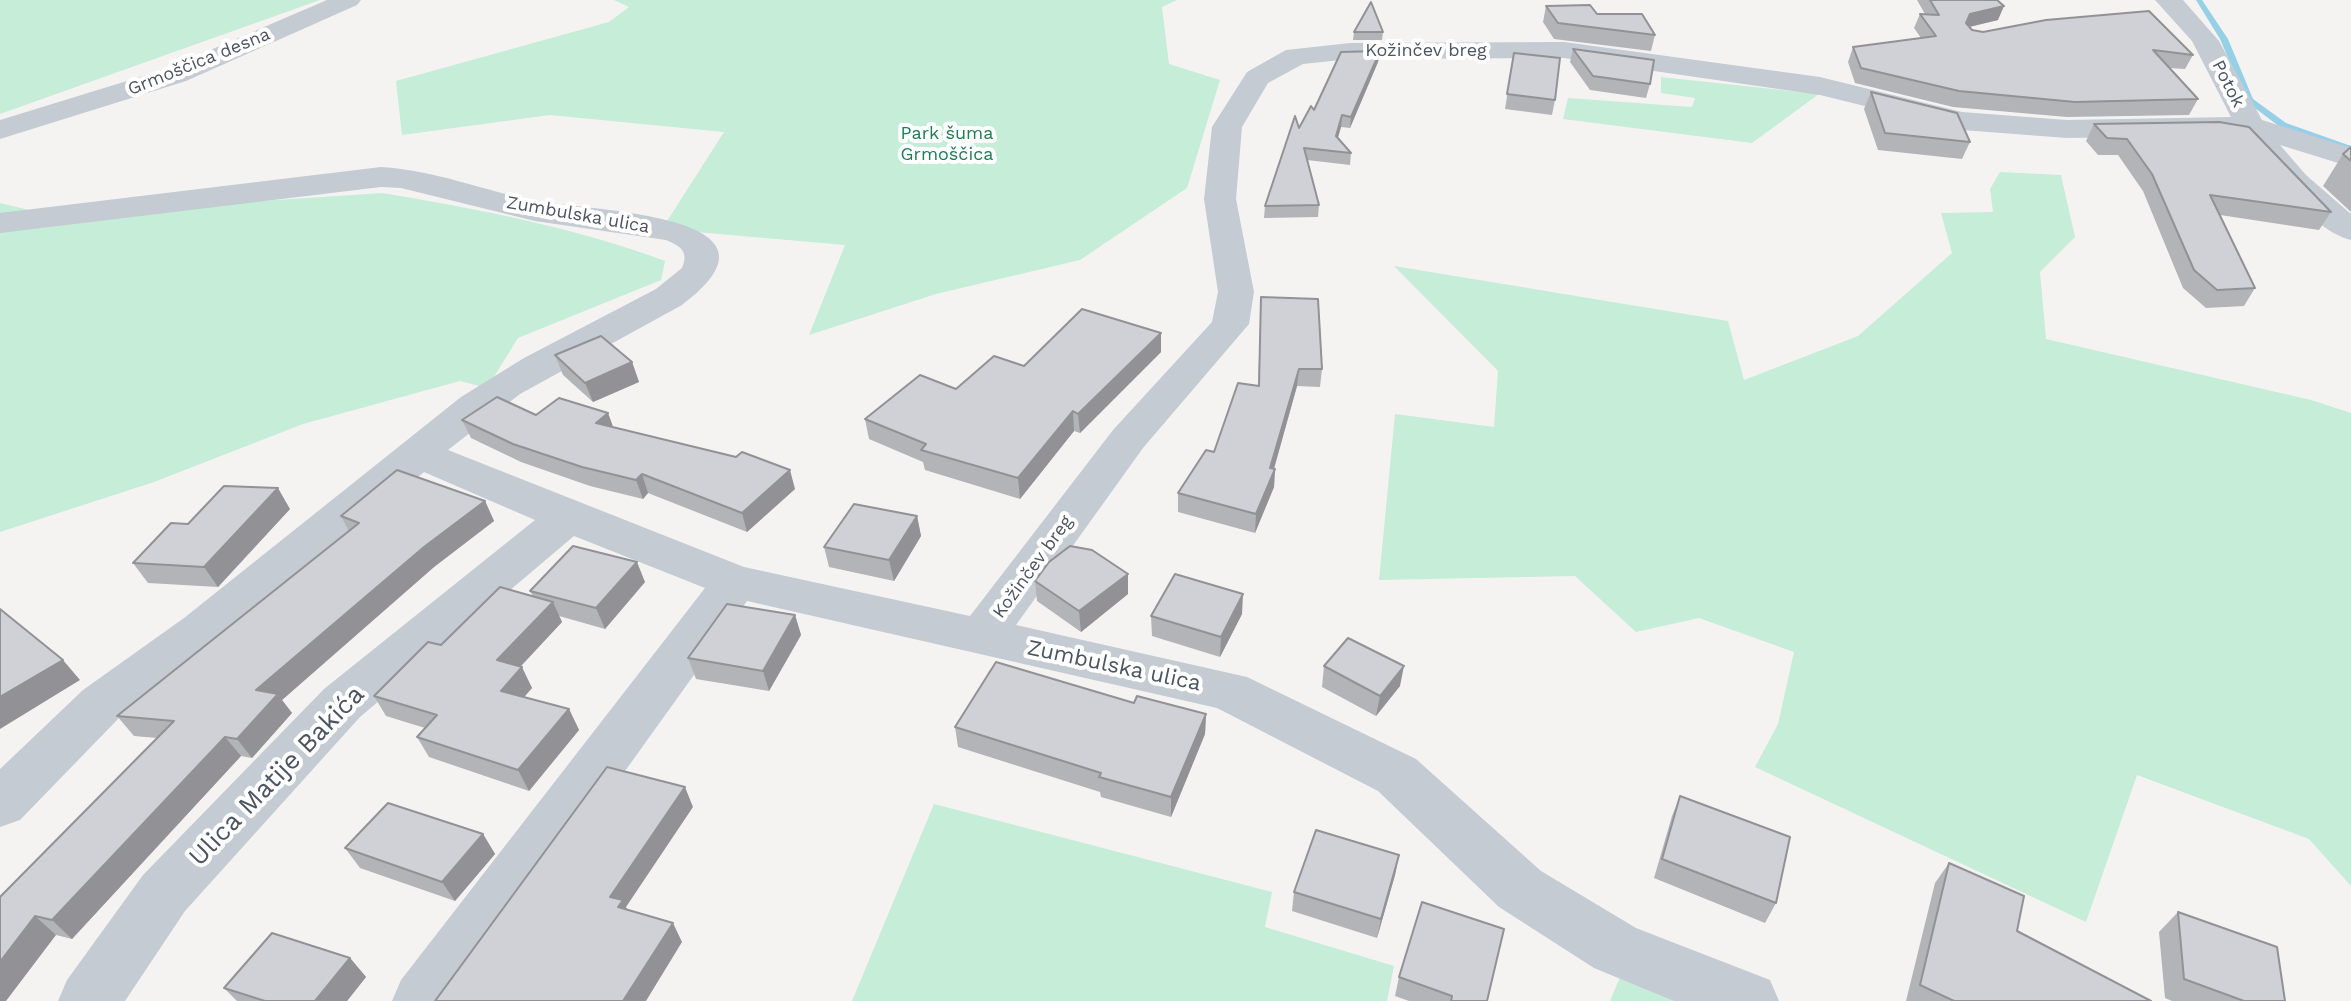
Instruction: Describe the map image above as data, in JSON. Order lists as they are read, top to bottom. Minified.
{"streets":{"street":["Kožinčev breg","Grmoščica desna","Potok","Zumbulska ulica","Ulica Matije Bakića"]},"crossings":[["Kožinčev breg","Potok"],["Kožinčev breg","Zumbulska ulica"],["Zumbulska ulica","Ulica Matije Bakića"]],"parks":["Park šuma Grmoščica"]}
